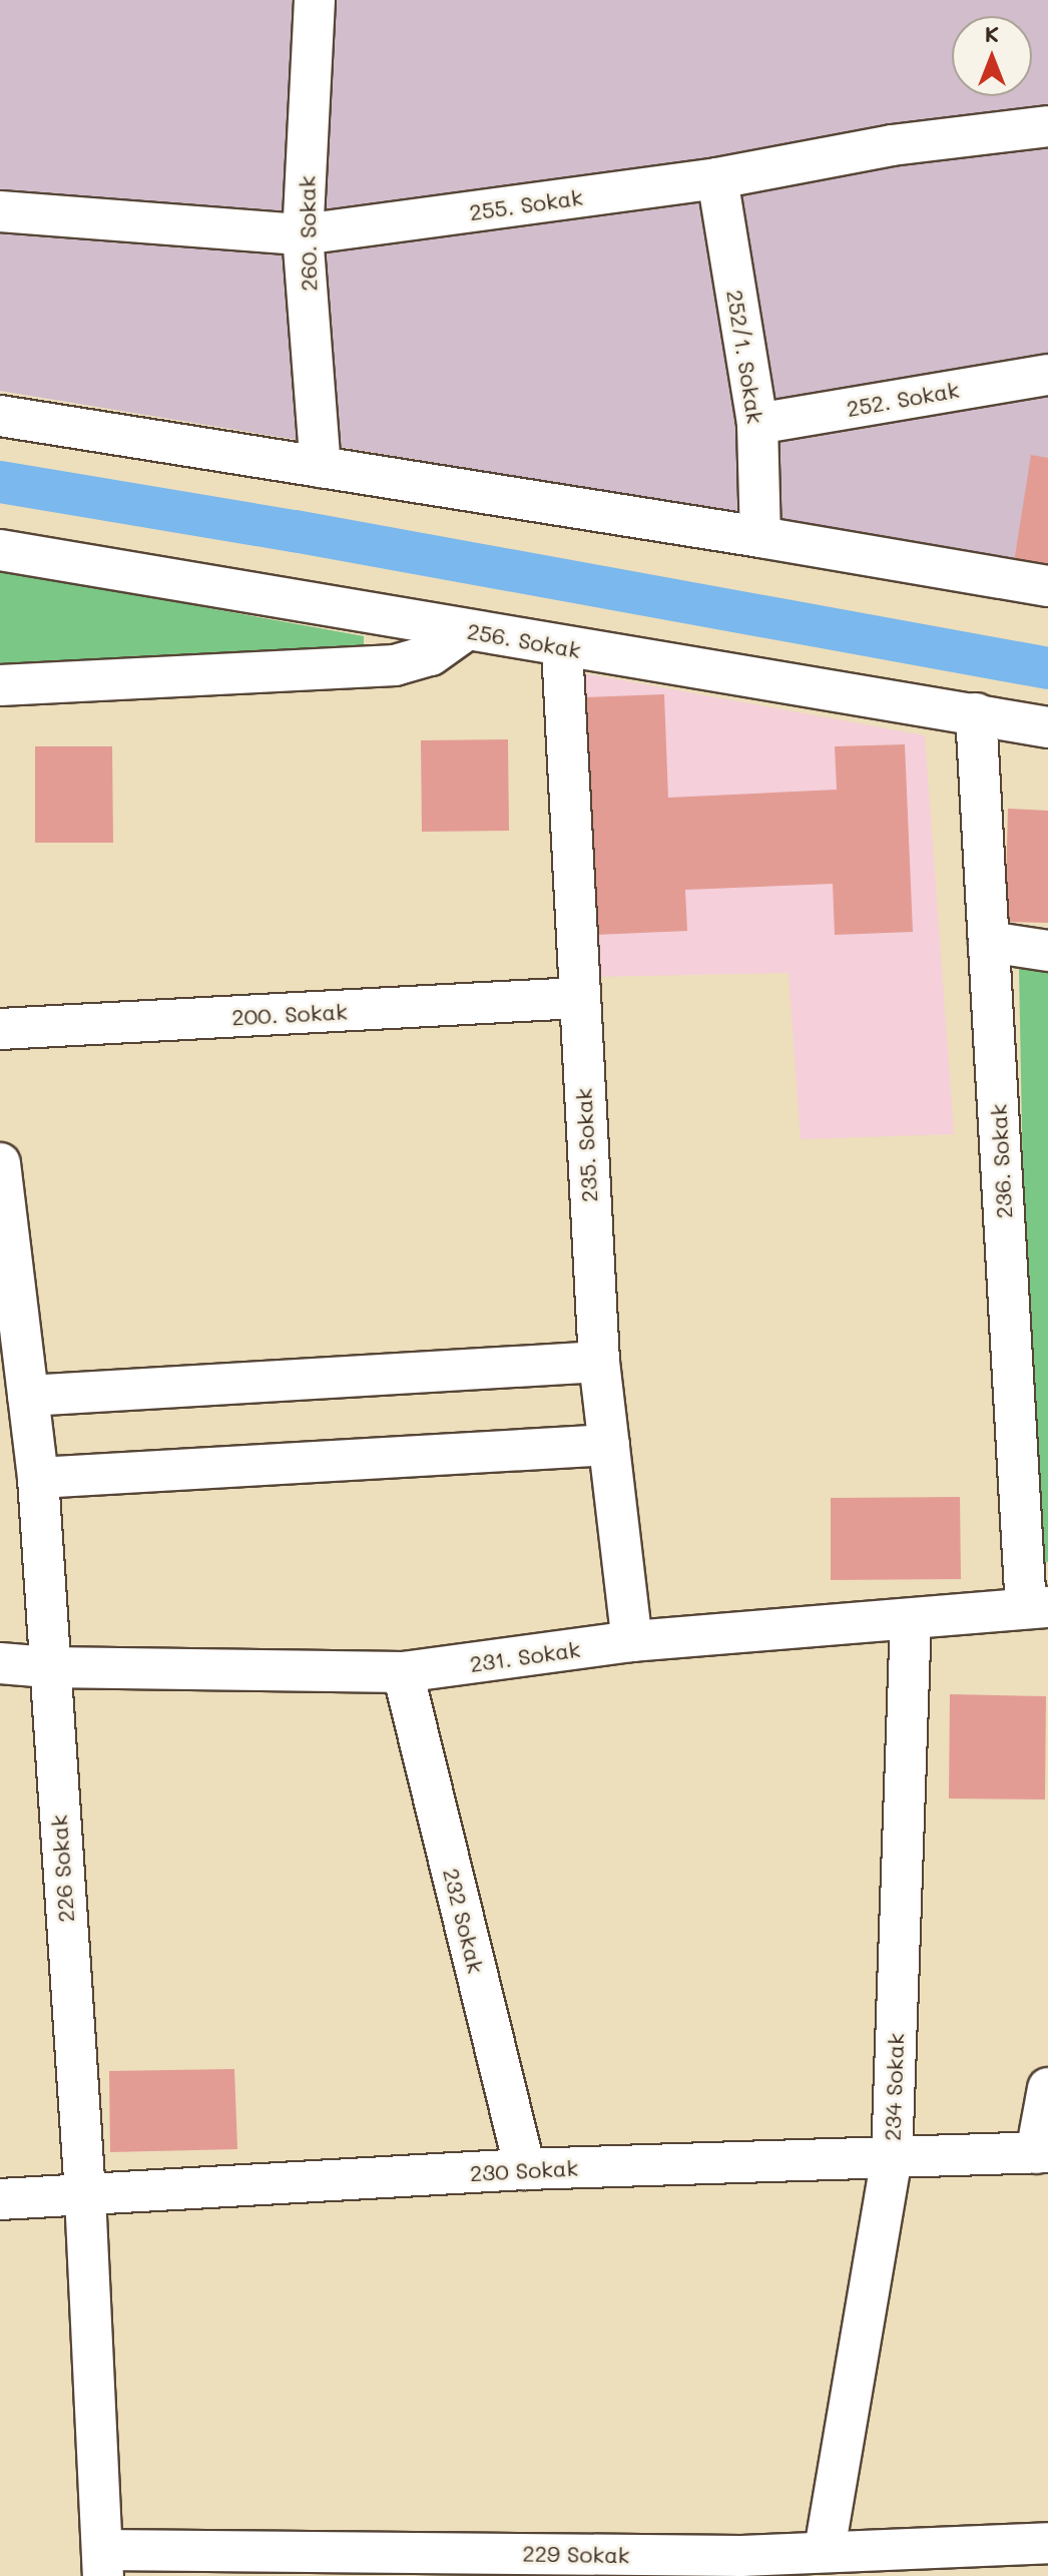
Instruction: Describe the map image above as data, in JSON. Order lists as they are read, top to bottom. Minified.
{"streets":{"street":["255. Sokak","260. Sokak","252/1. Sokak","252. Sokak","256. Sokak","200. Sokak","235. Sokak","236. Sokak","231. Sokak","226 Sokak","232 Sokak","234 Sokak","230 Sokak","229 Sokak"]},"crossings":[["255. Sokak","260. Sokak"],["255. Sokak","252/1. Sokak"],["252/1. Sokak","252. Sokak"],["256. Sokak","235. Sokak"],["256. Sokak","236. Sokak"],["200. Sokak","235. Sokak"],["235. Sokak","231. Sokak"],["236. Sokak","231. Sokak"],["231. Sokak","226 Sokak"],["231. Sokak","232 Sokak"],["231. Sokak","234 Sokak"],["226 Sokak","230 Sokak"],["226 Sokak","229 Sokak"],["232 Sokak","230 Sokak"],["234 Sokak","230 Sokak"],["234 Sokak","229 Sokak"]],"north":"top"}
